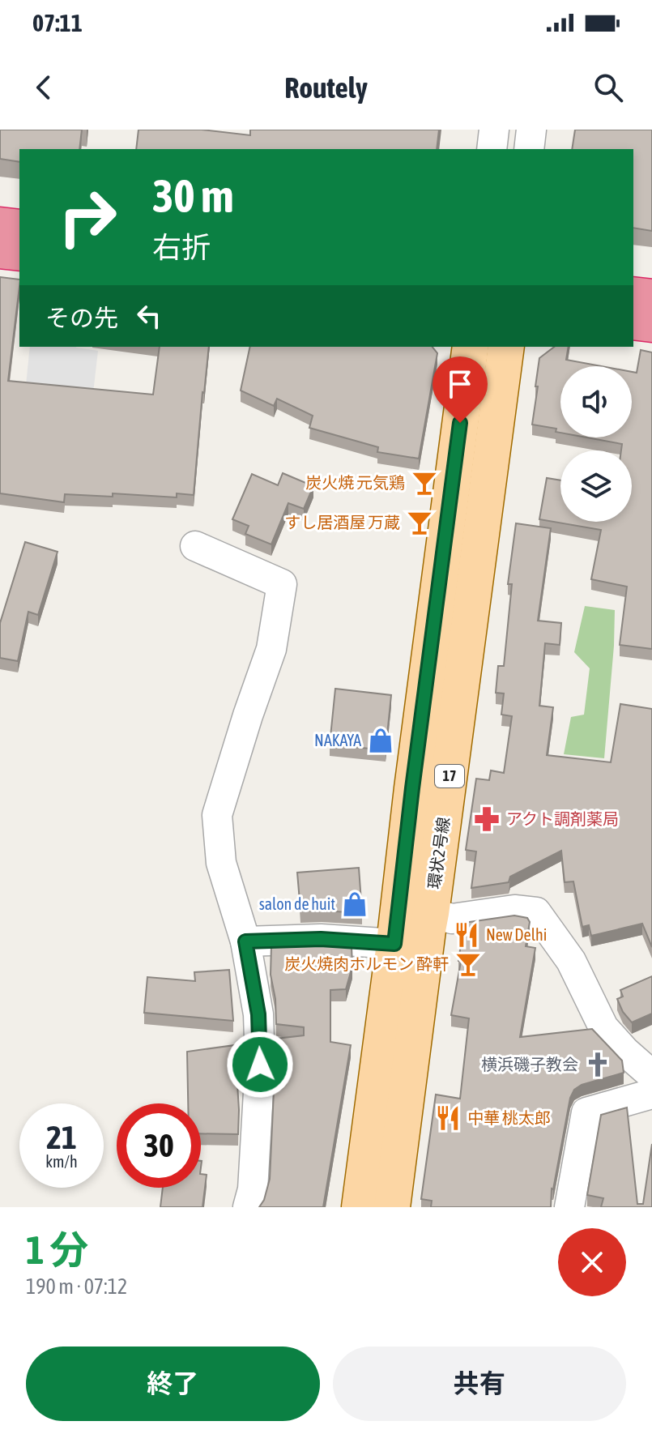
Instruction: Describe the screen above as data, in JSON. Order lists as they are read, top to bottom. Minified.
{"streets":{"main road":["17","環状2号線"]},"places":{"bar":["炭火焼 元気鶏","すし居酒屋 万蔵","炭火焼肉ホルモン 酔軒"],"shop":["NAKAYA","salon de huit"],"pharmacy":["アクト調剤薬局"],"restaurant":["New Delhi","中華 桃太郎"],"church":["横浜磯子教会"]},"page":{"status":"07:11","header":"Routely","turn":["30 m","右折"],"then":"その先","speed":"21 km/h","limit":"30","heading":["1 分","190 m · 07:12"],"buttons":["終了","共有"]}}
